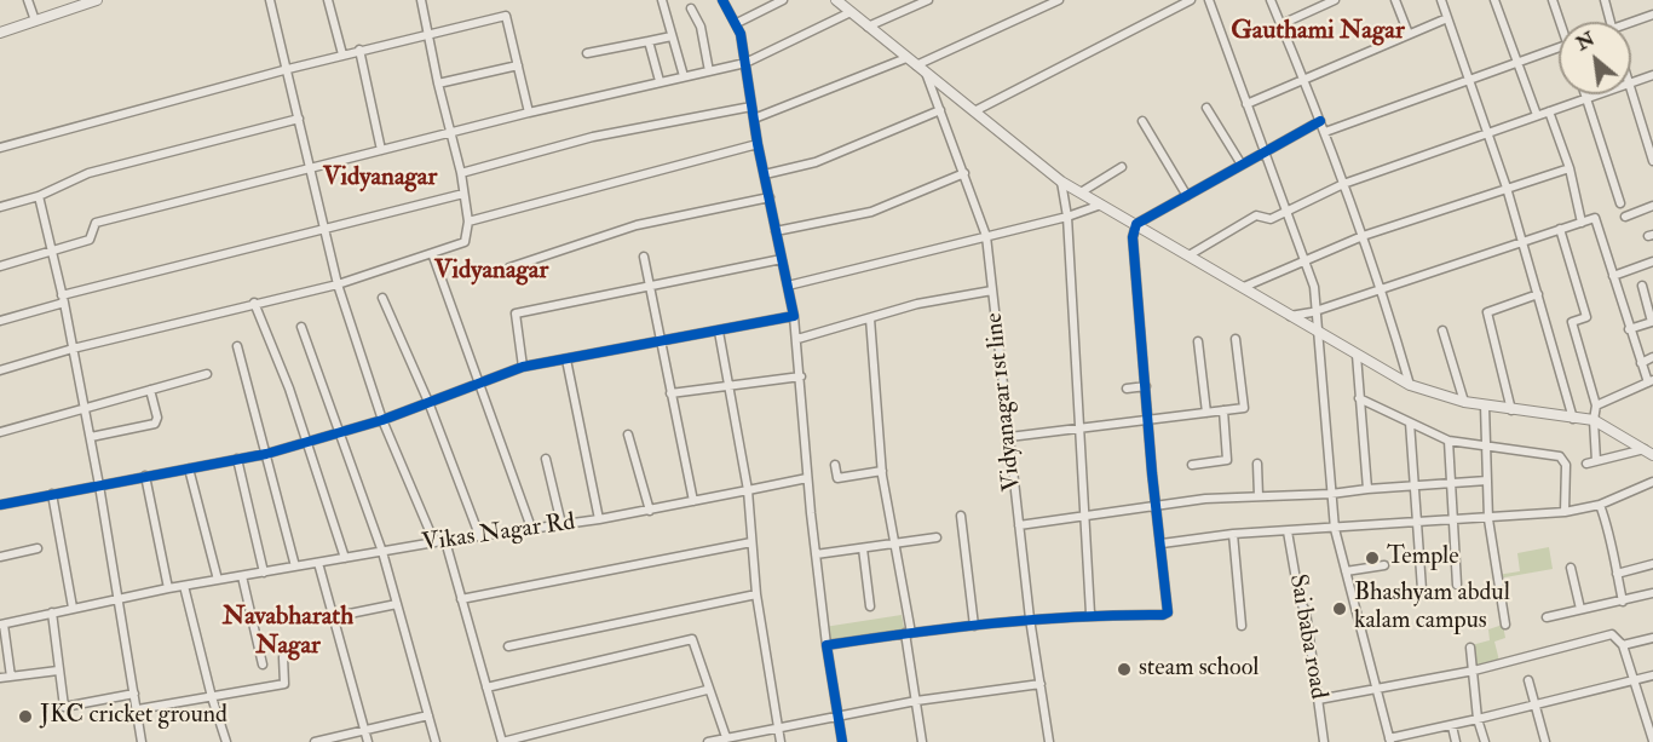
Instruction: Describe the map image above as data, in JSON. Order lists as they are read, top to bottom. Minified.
{"streets":{"street":["Vidyanagar 1st line","Vikas Nagar Rd","Sai baba road"]},"districts":["Gauthami Nagar","Vidyanagar","Vidyanagar","Navabharath Nagar"],"places":["Temple","Bhashyam abdul kalam campus","steam school","JKC cricket ground"],"north":"top left"}
